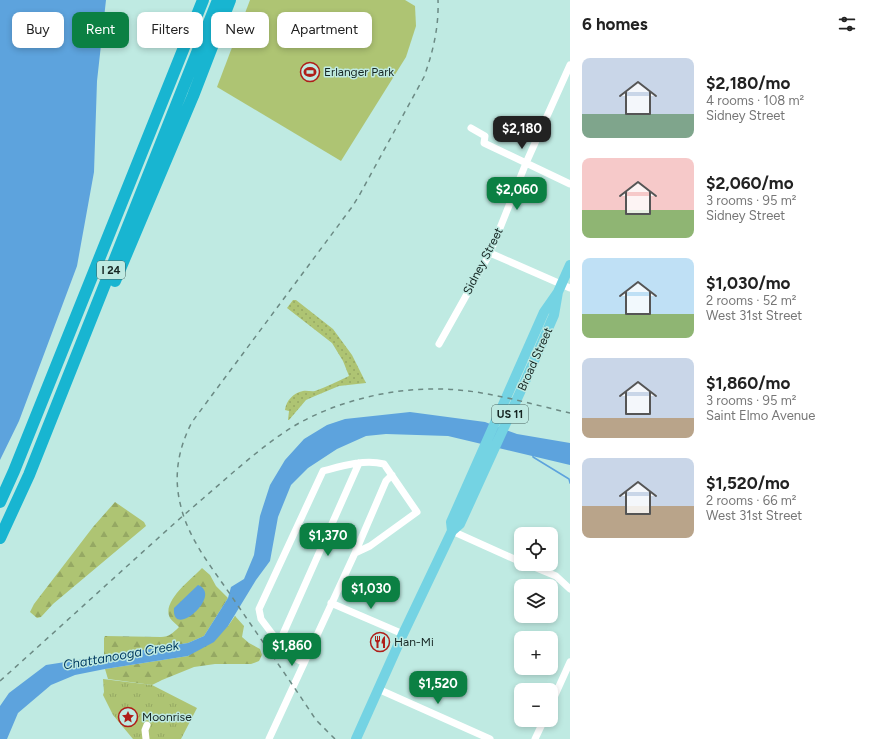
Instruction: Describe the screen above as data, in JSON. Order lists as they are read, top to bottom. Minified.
{"streets":{"highway":["I 24"],"main road":["Broad Street","US 11"],"street":["Sidney Street"]},"water":["Chattanooga Creek"],"places":{"sports":["Erlanger Park"],"restaurant":["Han-Mi"],"place":["Moonrise"]},"page":{"heading":"6 homes","chip":["Buy","Rent","Filters","New","Apartment"],"list":[{"name":"$2,180/mo","note":"4 rooms · 108 m² · Sidney Street"},{"name":"$2,060/mo","note":"3 rooms · 95 m² · Sidney Street"},{"name":"$1,030/mo","note":"2 rooms · 52 m² · West 31st Street"},{"name":"$1,860/mo","note":"3 rooms · 95 m² · Saint Elmo Avenue"},{"name":"$1,520/mo","note":"2 rooms · 66 m² · West 31st Street"}],"price":["$2,180","$2,060","$1,370","$1,030","$1,860","$1,520"],"map_buttons":["+","−"]}}
